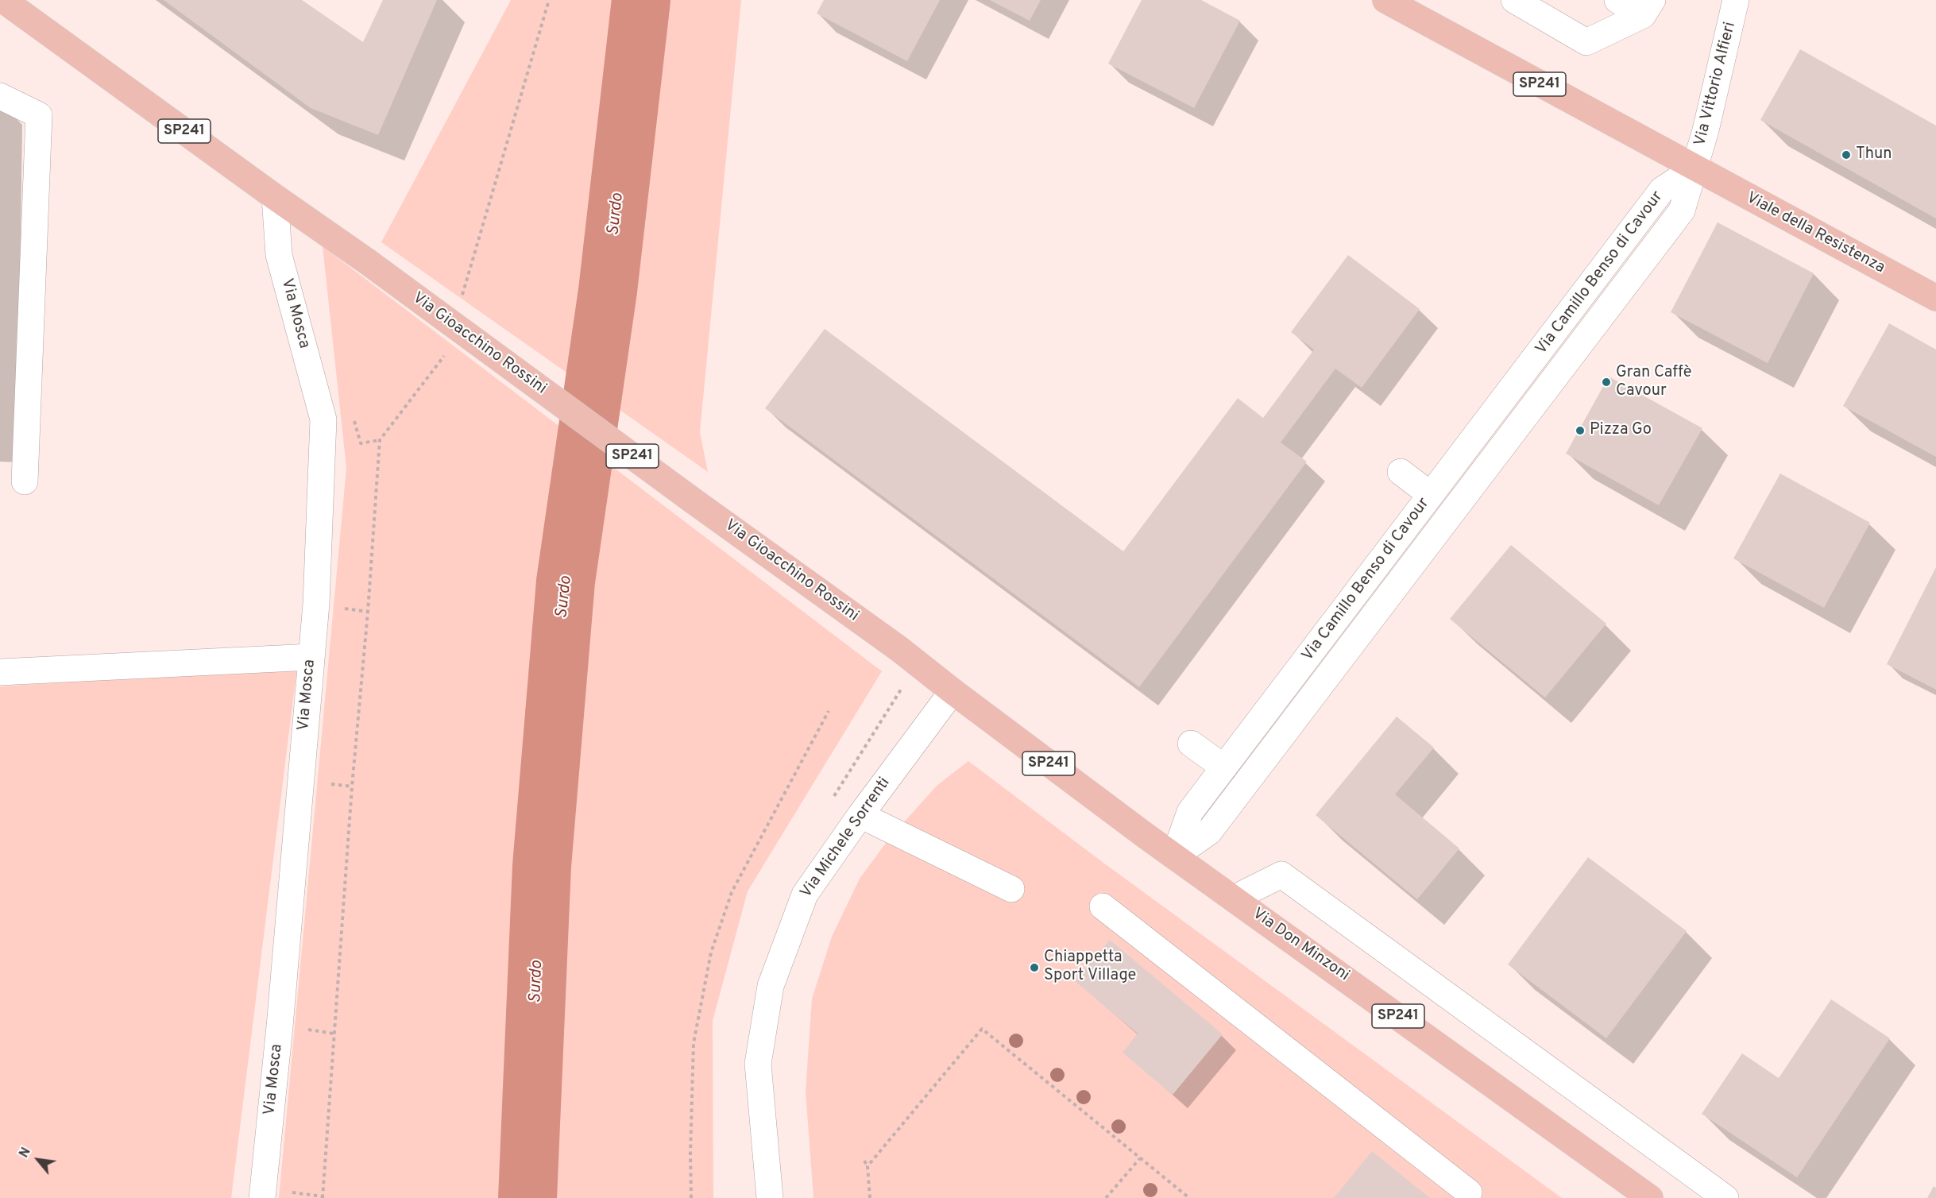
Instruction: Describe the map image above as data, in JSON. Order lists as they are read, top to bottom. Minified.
{"streets":{"main road":["SP241","Viale della Resistenza","Via Gioacchino Rossini","Via Don Minzoni"],"street":["Via Vittorio Alfieri","Via Camillo Benso di Cavour","Via Mosca","Via Michele Sorrenti"]},"crossings":[["SP241","Via Vittorio Alfieri"],["SP241","Viale della Resistenza"],["SP241","Via Camillo Benso di Cavour"],["Via Vittorio Alfieri","Viale della Resistenza"],["Via Vittorio Alfieri","Via Camillo Benso di Cavour"],["Viale della Resistenza","Via Camillo Benso di Cavour"],["Via Camillo Benso di Cavour","Via Don Minzoni"],["Via Mosca","Via Gioacchino Rossini"],["Via Gioacchino Rossini","Via Michele Sorrenti"],["Via Gioacchino Rossini","Via Don Minzoni"],["Via Michele Sorrenti","Via Don Minzoni"]],"water":["Surdo"],"places":["Thun","Gran Caffè Cavour","Pizza Go","Chiappetta Sport Village"],"north":"top left"}
